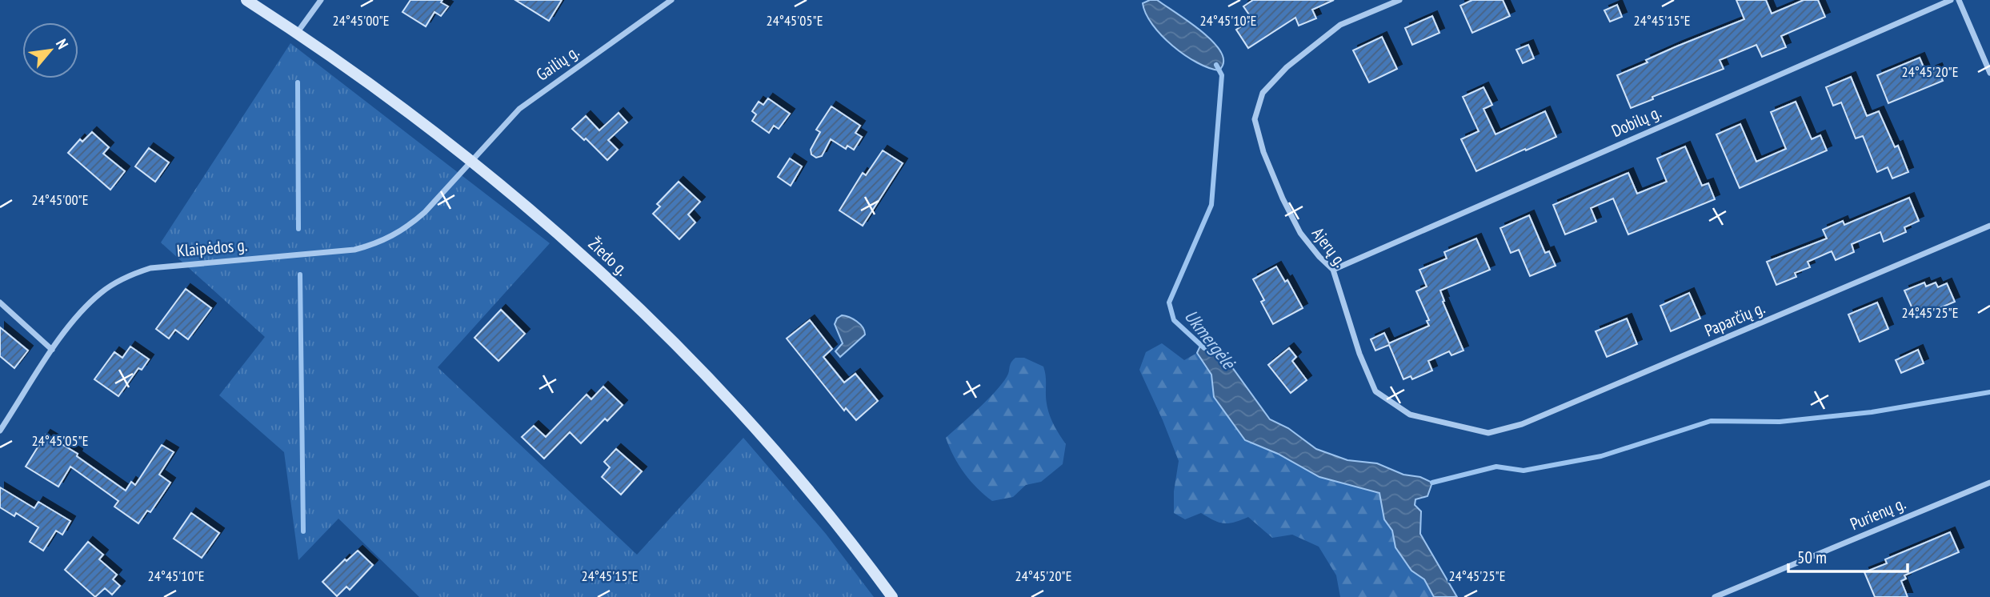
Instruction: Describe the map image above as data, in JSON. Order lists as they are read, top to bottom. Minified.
{"streets":{"street":["Gailių g.","Dobilų g.","Ajerų g.","Klaipėdos g.","Žiedo g.","Paparčių g.","Purienų g."]},"crossings":[["Gailių g.","Klaipėdos g."],["Gailių g.","Žiedo g."],["Dobilų g.","Ajerų g."],["Ajerų g.","Paparčių g."],["Klaipėdos g.","Žiedo g."]],"water":["Ukmergėlė"],"scale_bar":"50 m","north":"top right","coordinates":["24°45'00\"E","24°45'05\"E","24°45'10\"E","24°45'15\"E","24°45'20\"E","24°45'25\"E"]}
